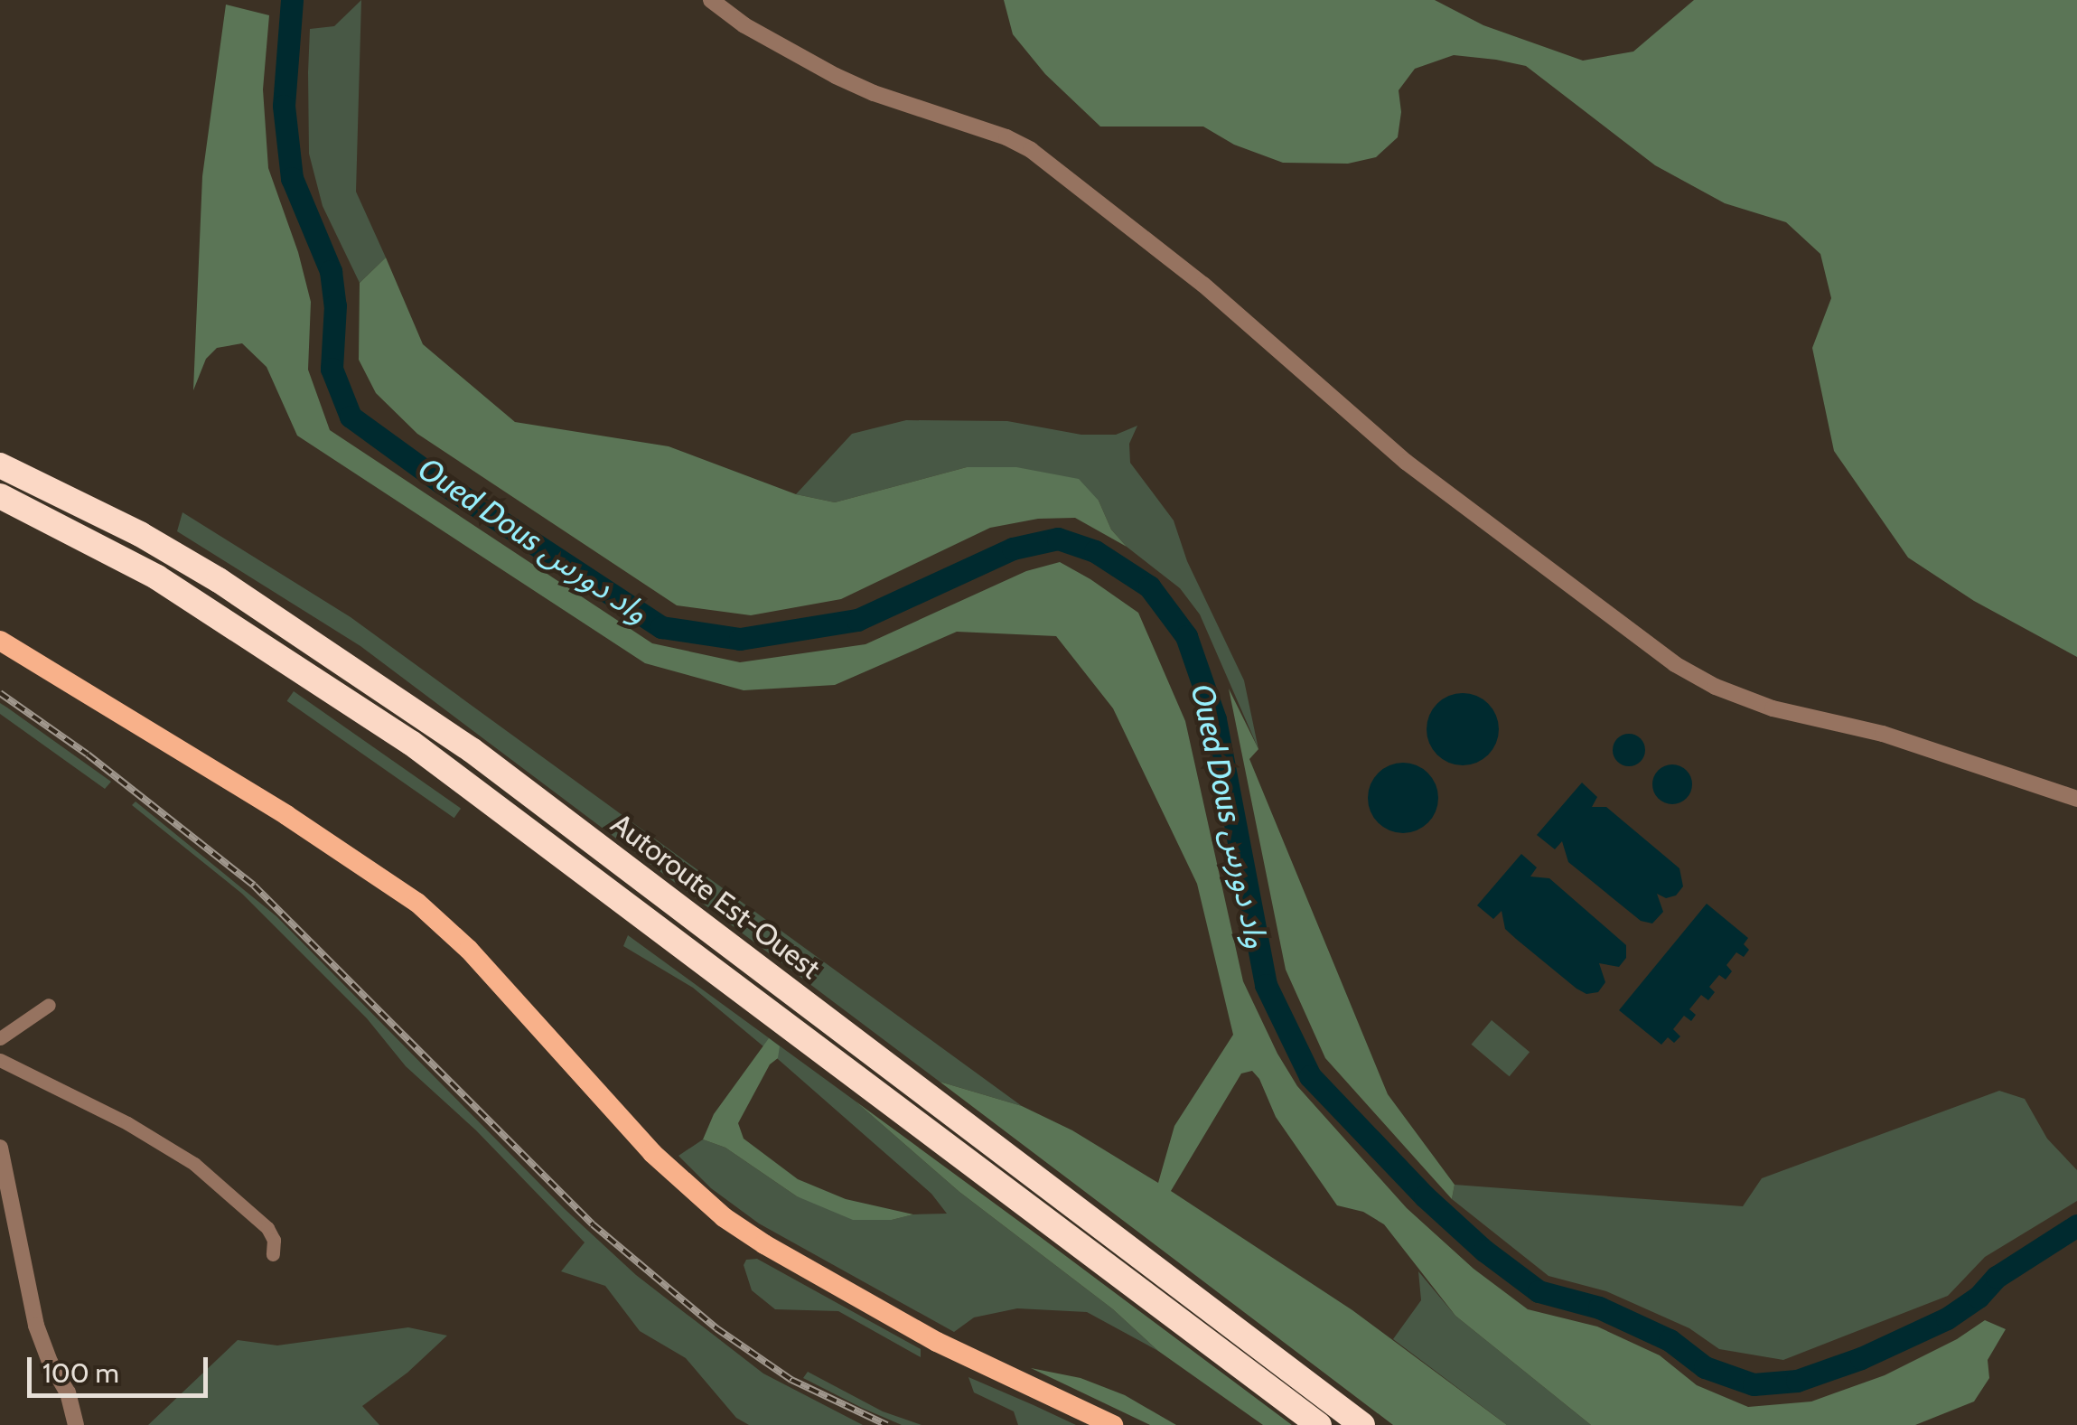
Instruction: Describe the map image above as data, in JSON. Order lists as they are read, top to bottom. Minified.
{"streets":{"highway":["Autoroute Est-Ouest"]},"water":["Oued Dous واد دورس"],"scale_bar":"100 m"}
